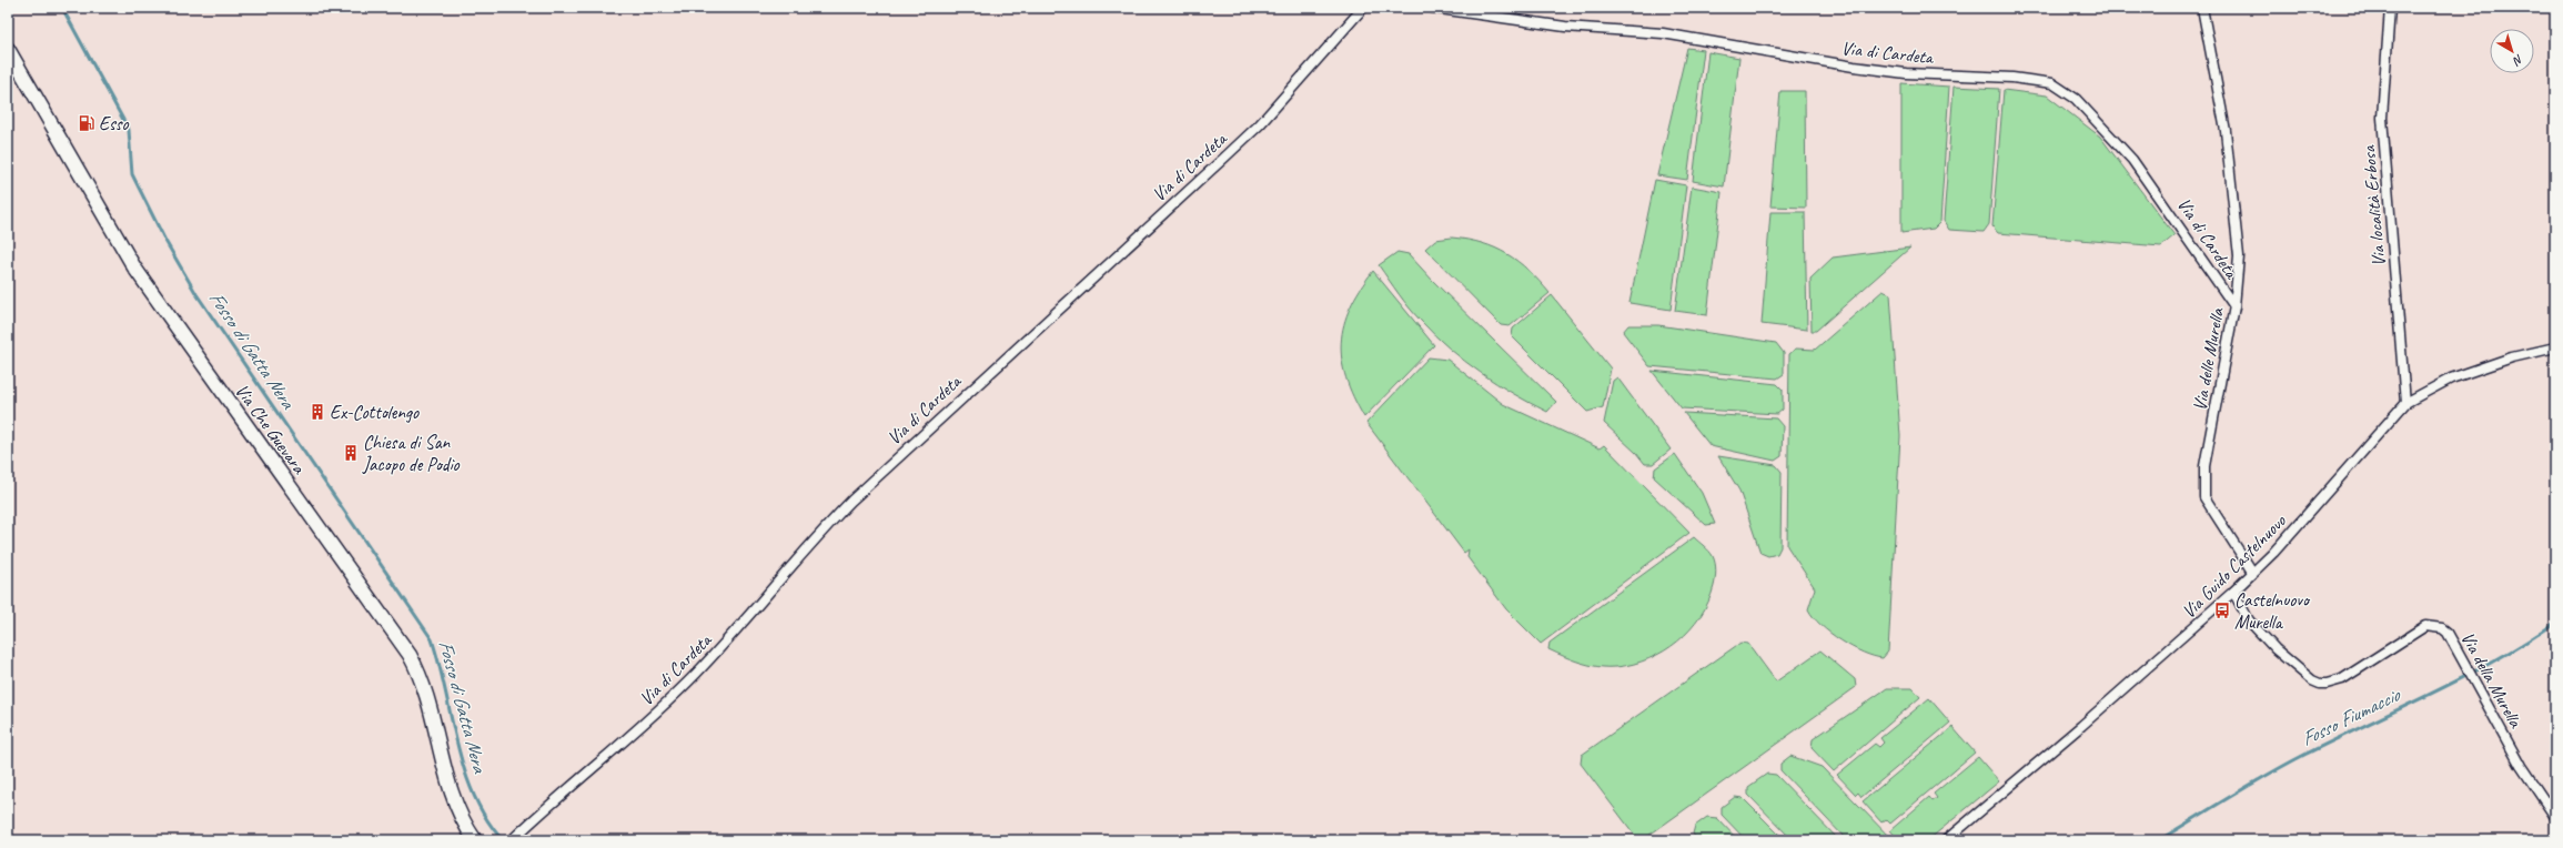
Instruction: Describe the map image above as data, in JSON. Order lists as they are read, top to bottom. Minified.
{"streets":{"main road":["Via Che Guevara"],"street":["Via di Cardeta","Via località Erbosa","Via delle Murella","Via Guido Castelnuovo","Via della Murella"]},"crossings":[["Via di Cardeta","Via delle Murella"],["Via località Erbosa","Via Guido Castelnuovo"],["Via delle Murella","Via Guido Castelnuovo"],["Via Guido Castelnuovo","Via della Murella"]],"water":["Fosso di Gatta Nera","Fosso Fiumaccio"],"places":{"fuel station":["Esso"],"building":["Ex-Cottolengo","Chiesa di San Jacopo de Podio"],"bus stop":["Castelnuovo Murella"]},"north":"bottom right"}
